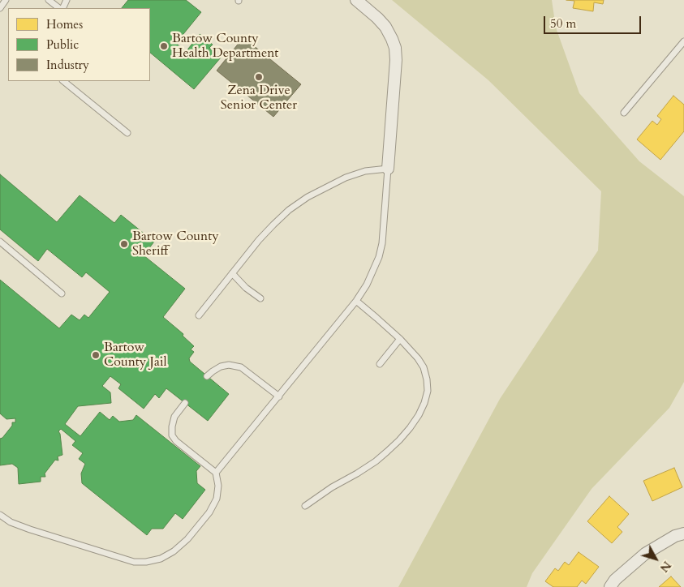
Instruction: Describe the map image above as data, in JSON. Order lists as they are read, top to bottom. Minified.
{"places":["Bartow County Health Department","Zena Drive Senior Center","Bartow County Sheriff","Bartow County Jail"],"legend":["Homes","Public","Industry"],"scale_bar":"50 m","north":"bottom right"}
